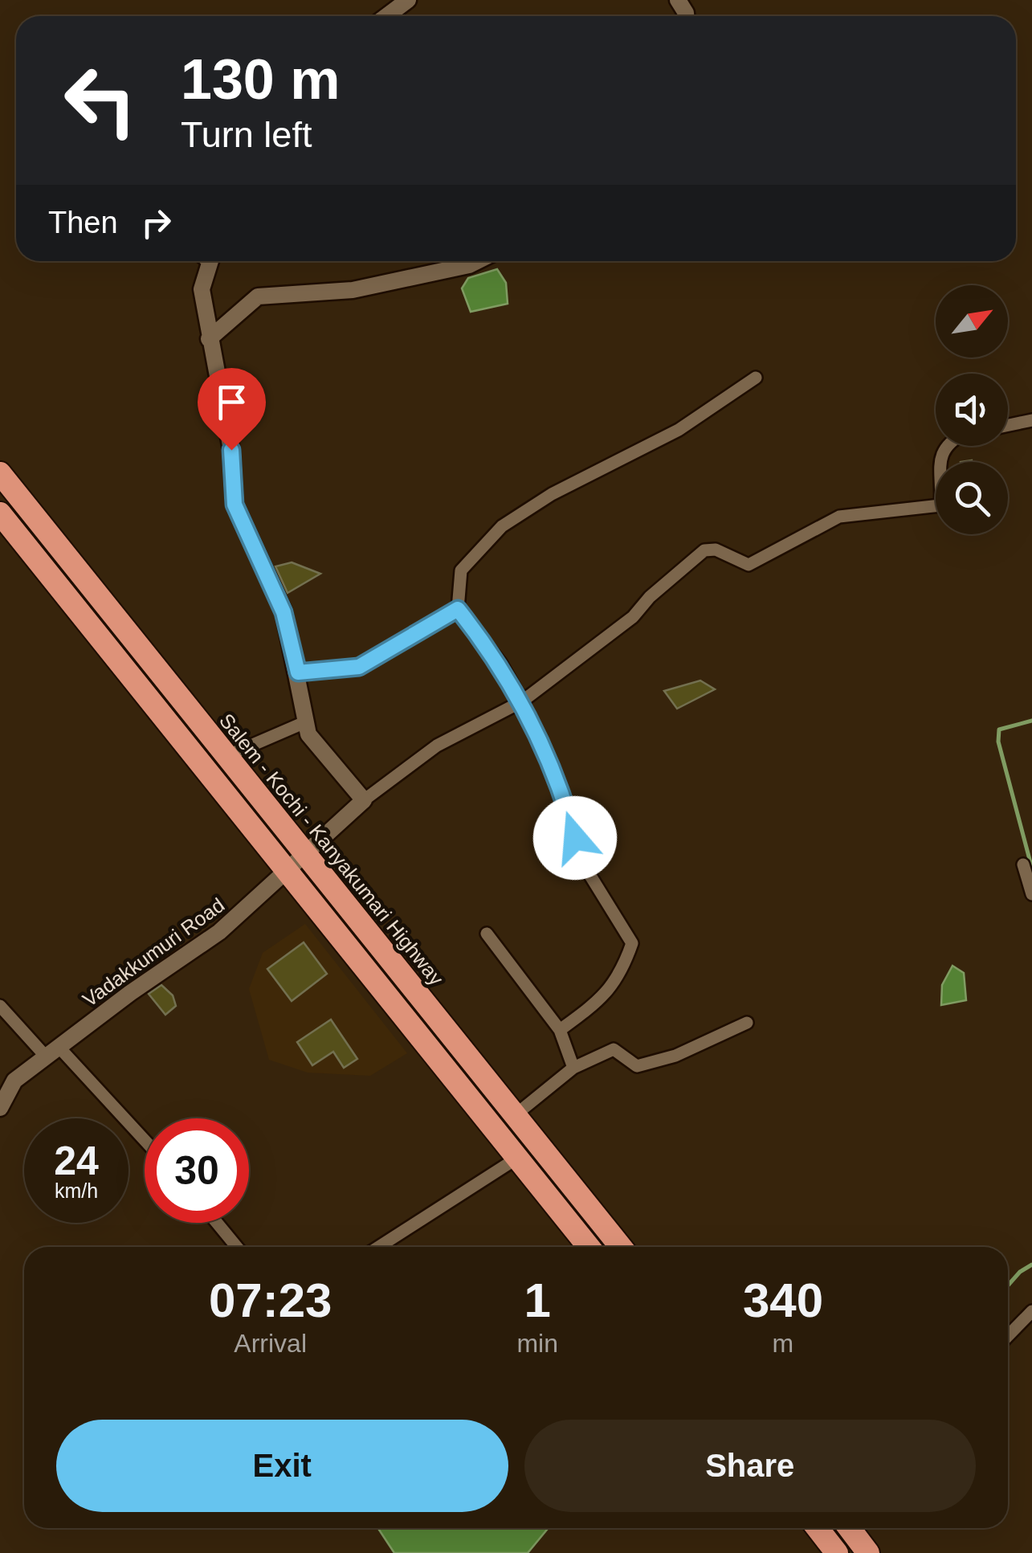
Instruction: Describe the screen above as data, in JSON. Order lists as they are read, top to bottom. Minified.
{"streets":{"highway":["Salem - Kochi - Kanyakumari Highway"],"street":["Vadakkumuri Road"]},"crossings":[["Salem - Kochi - Kanyakumari Highway","Vadakkumuri Road"]],"north":"top right","page":{"turn":["130 m","Turn left"],"then":"Then","speed":"24 km/h","limit":"30","eta":["07:23","Arrival","1","min","340","m"],"buttons":["Exit","Share"]}}
